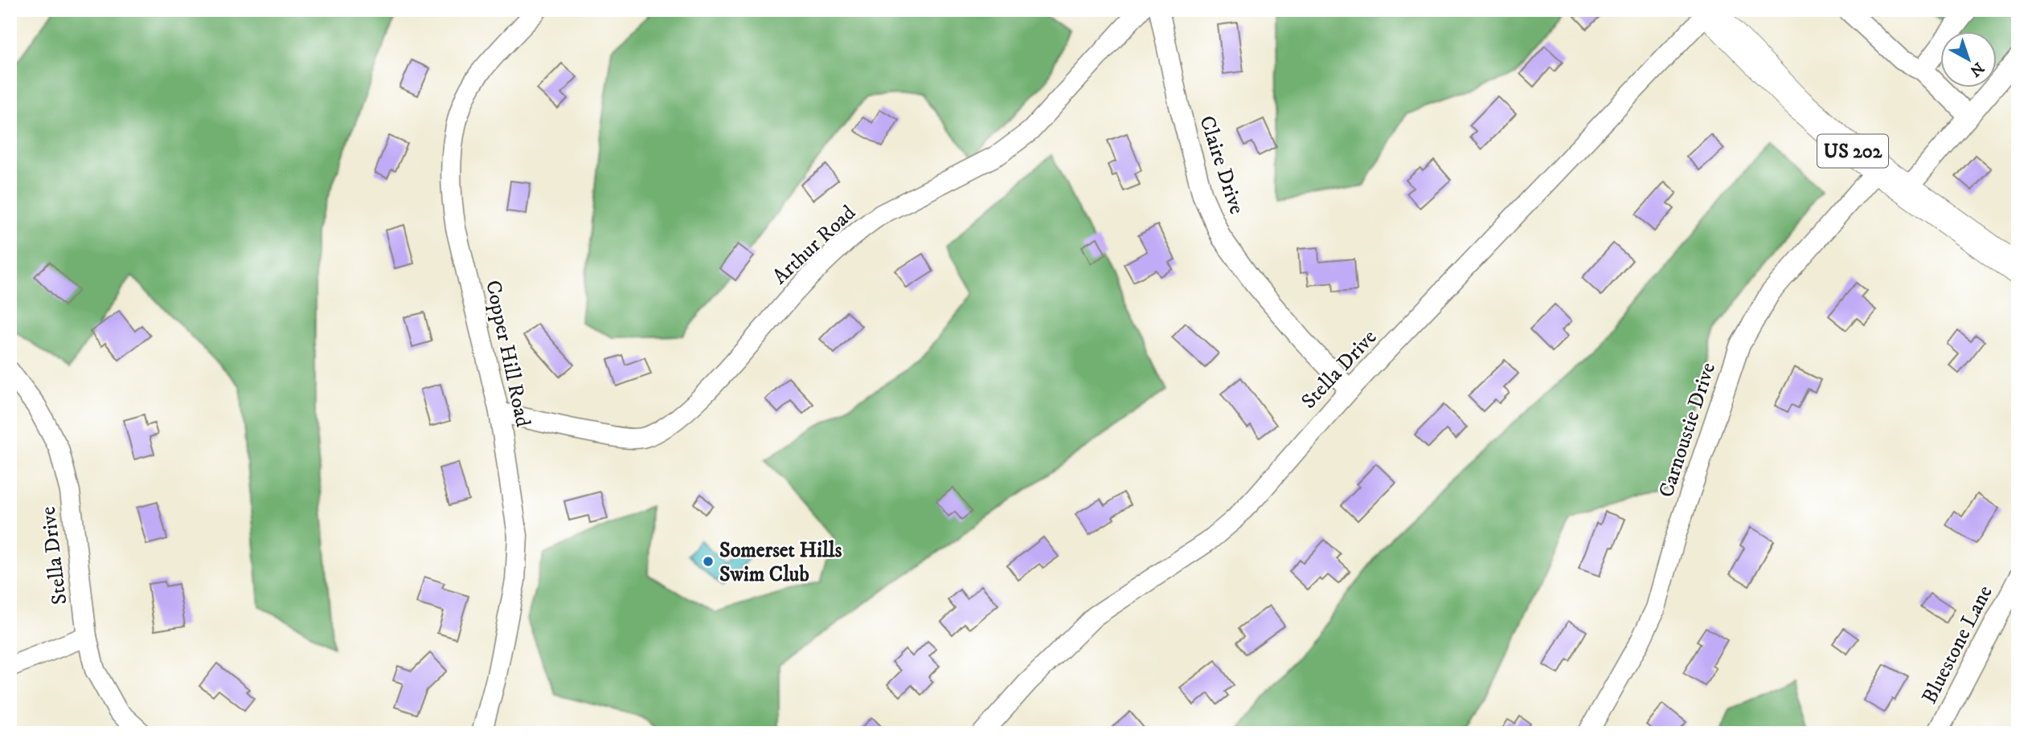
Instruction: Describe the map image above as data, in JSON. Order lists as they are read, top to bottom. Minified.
{"streets":{"highway":["US 202"],"street":["Claire Drive","Arthur Road","Copper Hill Road","Stella Drive","Carnoustie Drive","Bluestone Lane"]},"crossings":[["US 202","Stella Drive"],["US 202","Carnoustie Drive"],["Claire Drive","Stella Drive"],["Arthur Road","Copper Hill Road"]],"places":["Somerset Hills Swim Club"],"north":"bottom right"}
